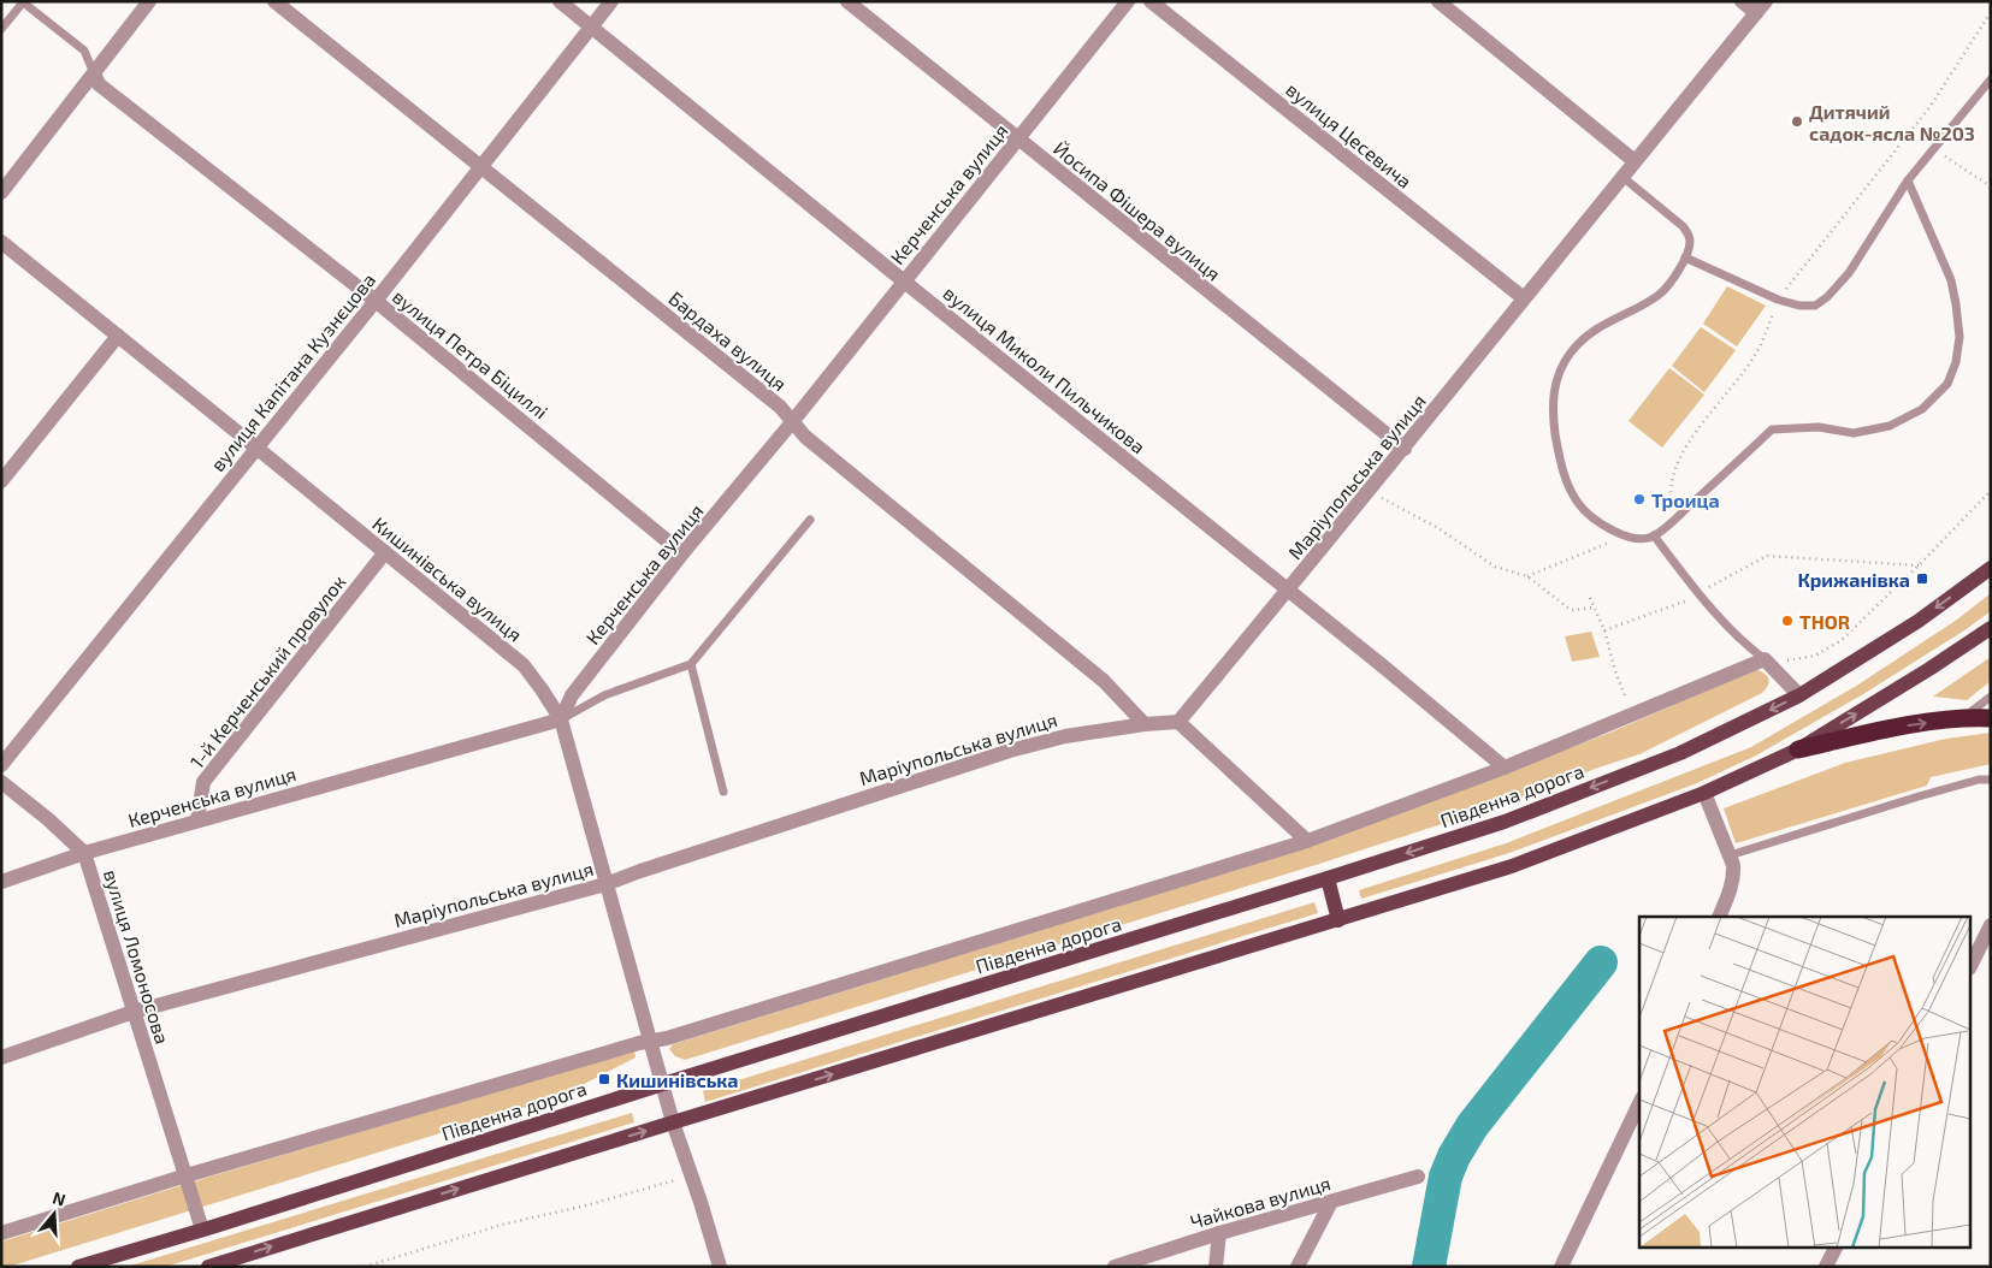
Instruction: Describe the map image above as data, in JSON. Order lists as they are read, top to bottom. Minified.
{"streets":{"main road":["Південна дорога"],"street":["вулиця Цесевича","Керченська вулиця","Йосипа Фішера вулиця","Бардаха вулиця","вулиця Петра Біциллі","вулиця Миколи Пильчикова","вулиця Капітана Кузнєцова","Маріупольська вулиця","Кишинівська вулиця","1-й Керченський провулок","вулиця Ломоносова","Чайкова вулиця"]},"crossings":[["вулиця Цесевича","Маріупольська вулиця"],["Керченська вулиця","Йосипа Фішера вулиця"],["Керченська вулиця","Бардаха вулиця"],["Керченська вулиця","вулиця Петра Біциллі"],["Керченська вулиця","вулиця Миколи Пильчикова"],["Керченська вулиця","Кишинівська вулиця"],["Керченська вулиця","1-й Керченський провулок"],["Керченська вулиця","вулиця Ломоносова"],["Йосипа Фішера вулиця","Маріупольська вулиця"],["Бардаха вулиця","вулиця Капітана Кузнєцова"],["Бардаха вулиця","Маріупольська вулиця"],["вулиця Петра Біциллі","вулиця Капітана Кузнєцова"],["вулиця Миколи Пильчикова","вулиця Капітана Кузнєцова"],["вулиця Миколи Пильчикова","Маріупольська вулиця"],["вулиця Капітана Кузнєцова","Кишинівська вулиця"],["Маріупольська вулиця","Кишинівська вулиця"],["Маріупольська вулиця","вулиця Ломоносова"],["Кишинівська вулиця","1-й Керченський провулок"],["Кишинівська вулиця","Південна дорога"],["Південна дорога","вулиця Ломоносова"]],"places":{"other":["Дитячий садок-ясла №203","Троица","THOR"],"transit":["Крижанівка","Кишинівська"]},"north":"top"}
